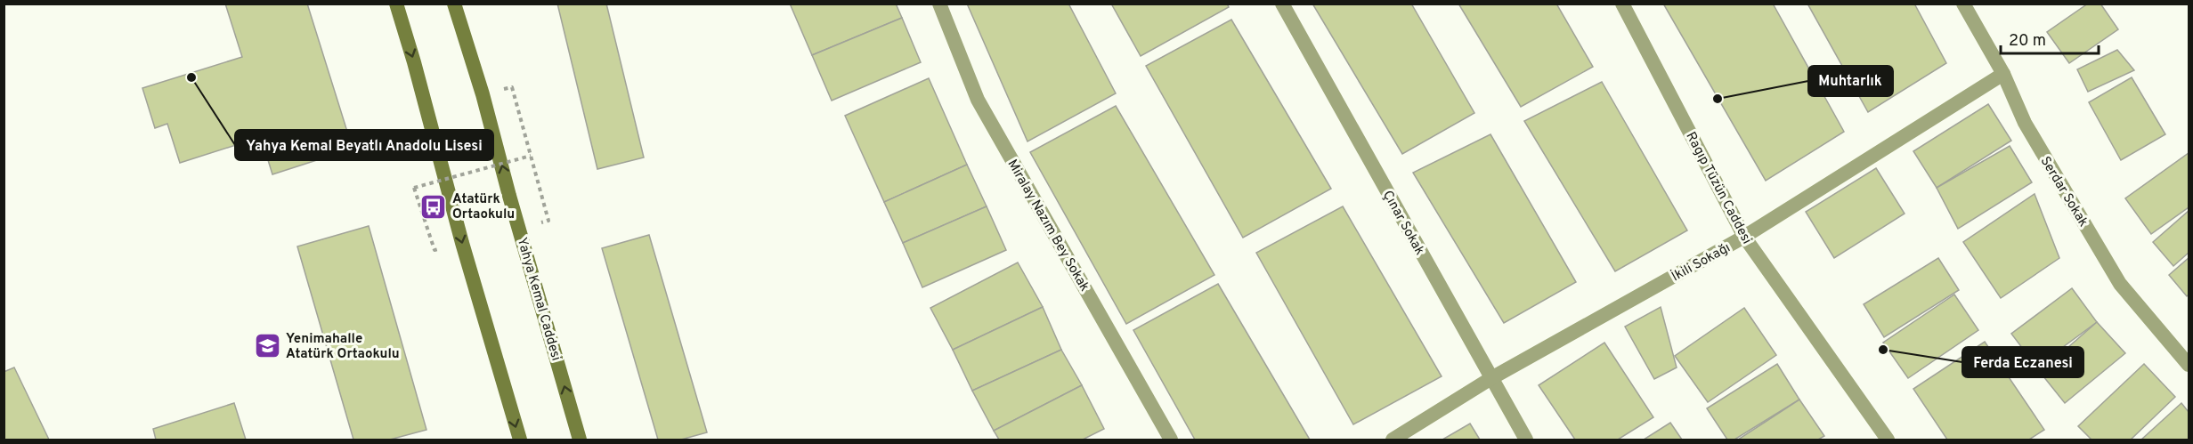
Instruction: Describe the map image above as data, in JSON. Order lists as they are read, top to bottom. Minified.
{"streets":{"main road":["Yahya Kemal Caddesi"],"street":["Ragıp Tüzün Caddesi","Serdar Sokak","Çınar Sokak","Miralay Nazım Bey Sokak","İkili Sokağı"]},"crossings":[["Ragıp Tüzün Caddesi","İkili Sokağı"],["Serdar Sokak","İkili Sokağı"],["Çınar Sokak","İkili Sokağı"]],"places":{"other":["Yahya Kemal Beyatlı Anadolu Lisesi","Muhtarlık","Ferda Eczanesi"],"bus stop":["Atatürk Ortaokulu"],"school or university":["Yenimahalle Atatürk Ortaokulu"]},"scale_bar":"20 m"}
